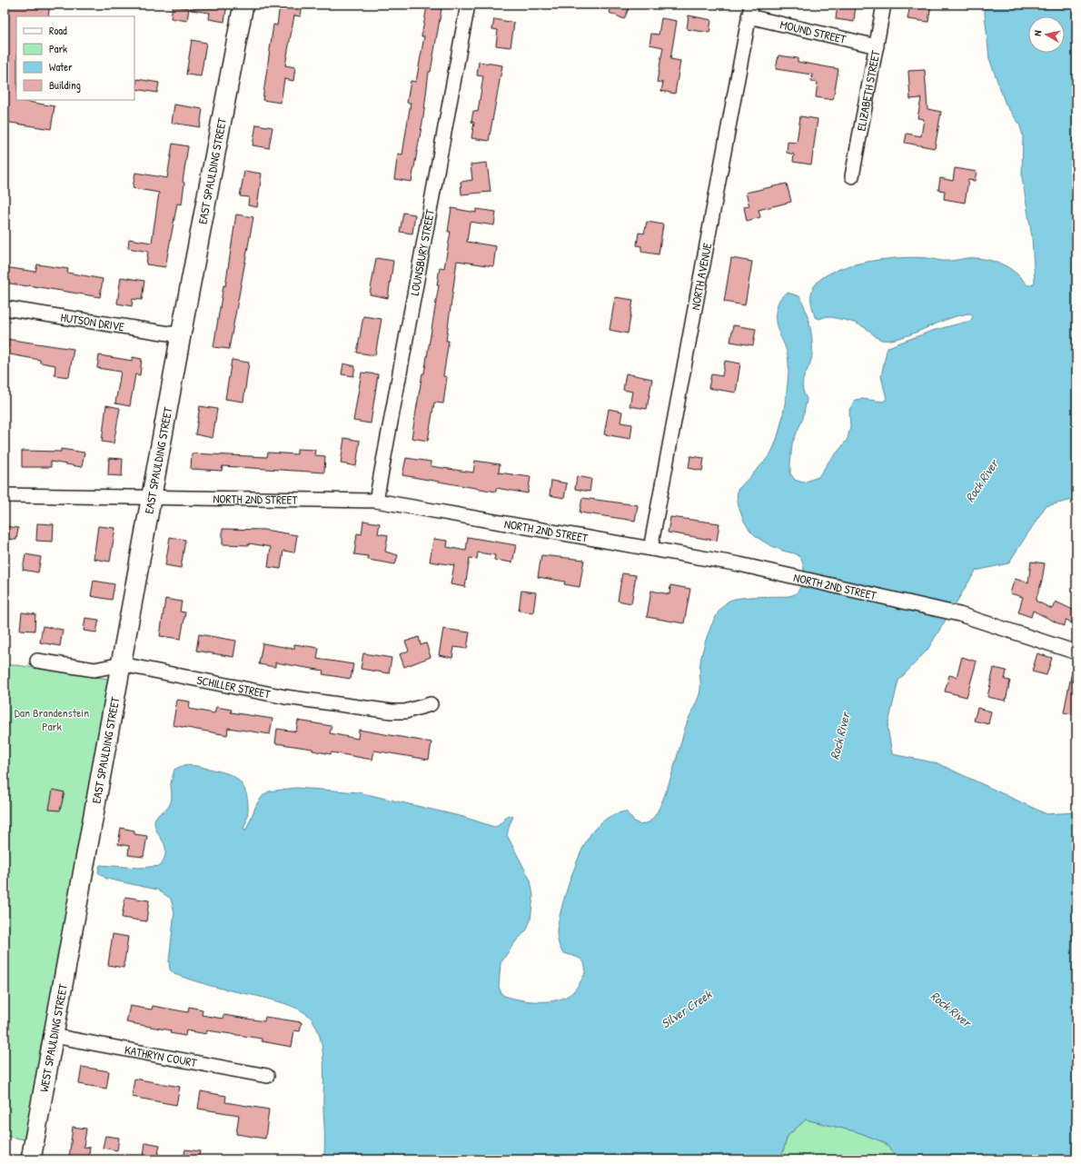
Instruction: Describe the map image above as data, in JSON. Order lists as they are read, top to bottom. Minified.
{"streets":{"street":["MOUND STREET","ELIZABETH STREET","EAST SPAULDING STREET","LOUNSBURY STREET","NORTH AVENUE","HUTSON DRIVE","NORTH 2ND STREET","SCHILLER STREET","WEST SPAULDING STREET","KATHRYN COURT"]},"crossings":[["MOUND STREET","ELIZABETH STREET"],["MOUND STREET","NORTH AVENUE"],["EAST SPAULDING STREET","HUTSON DRIVE"],["EAST SPAULDING STREET","NORTH 2ND STREET"],["EAST SPAULDING STREET","SCHILLER STREET"],["EAST SPAULDING STREET","WEST SPAULDING STREET"],["LOUNSBURY STREET","NORTH 2ND STREET"],["NORTH AVENUE","NORTH 2ND STREET"],["WEST SPAULDING STREET","KATHRYN COURT"]],"water":["Rock River","Silver Creek"],"parks":["Dan Brandenstein Park"],"legend":["Road","Park","Water","Building"],"north":"left"}
